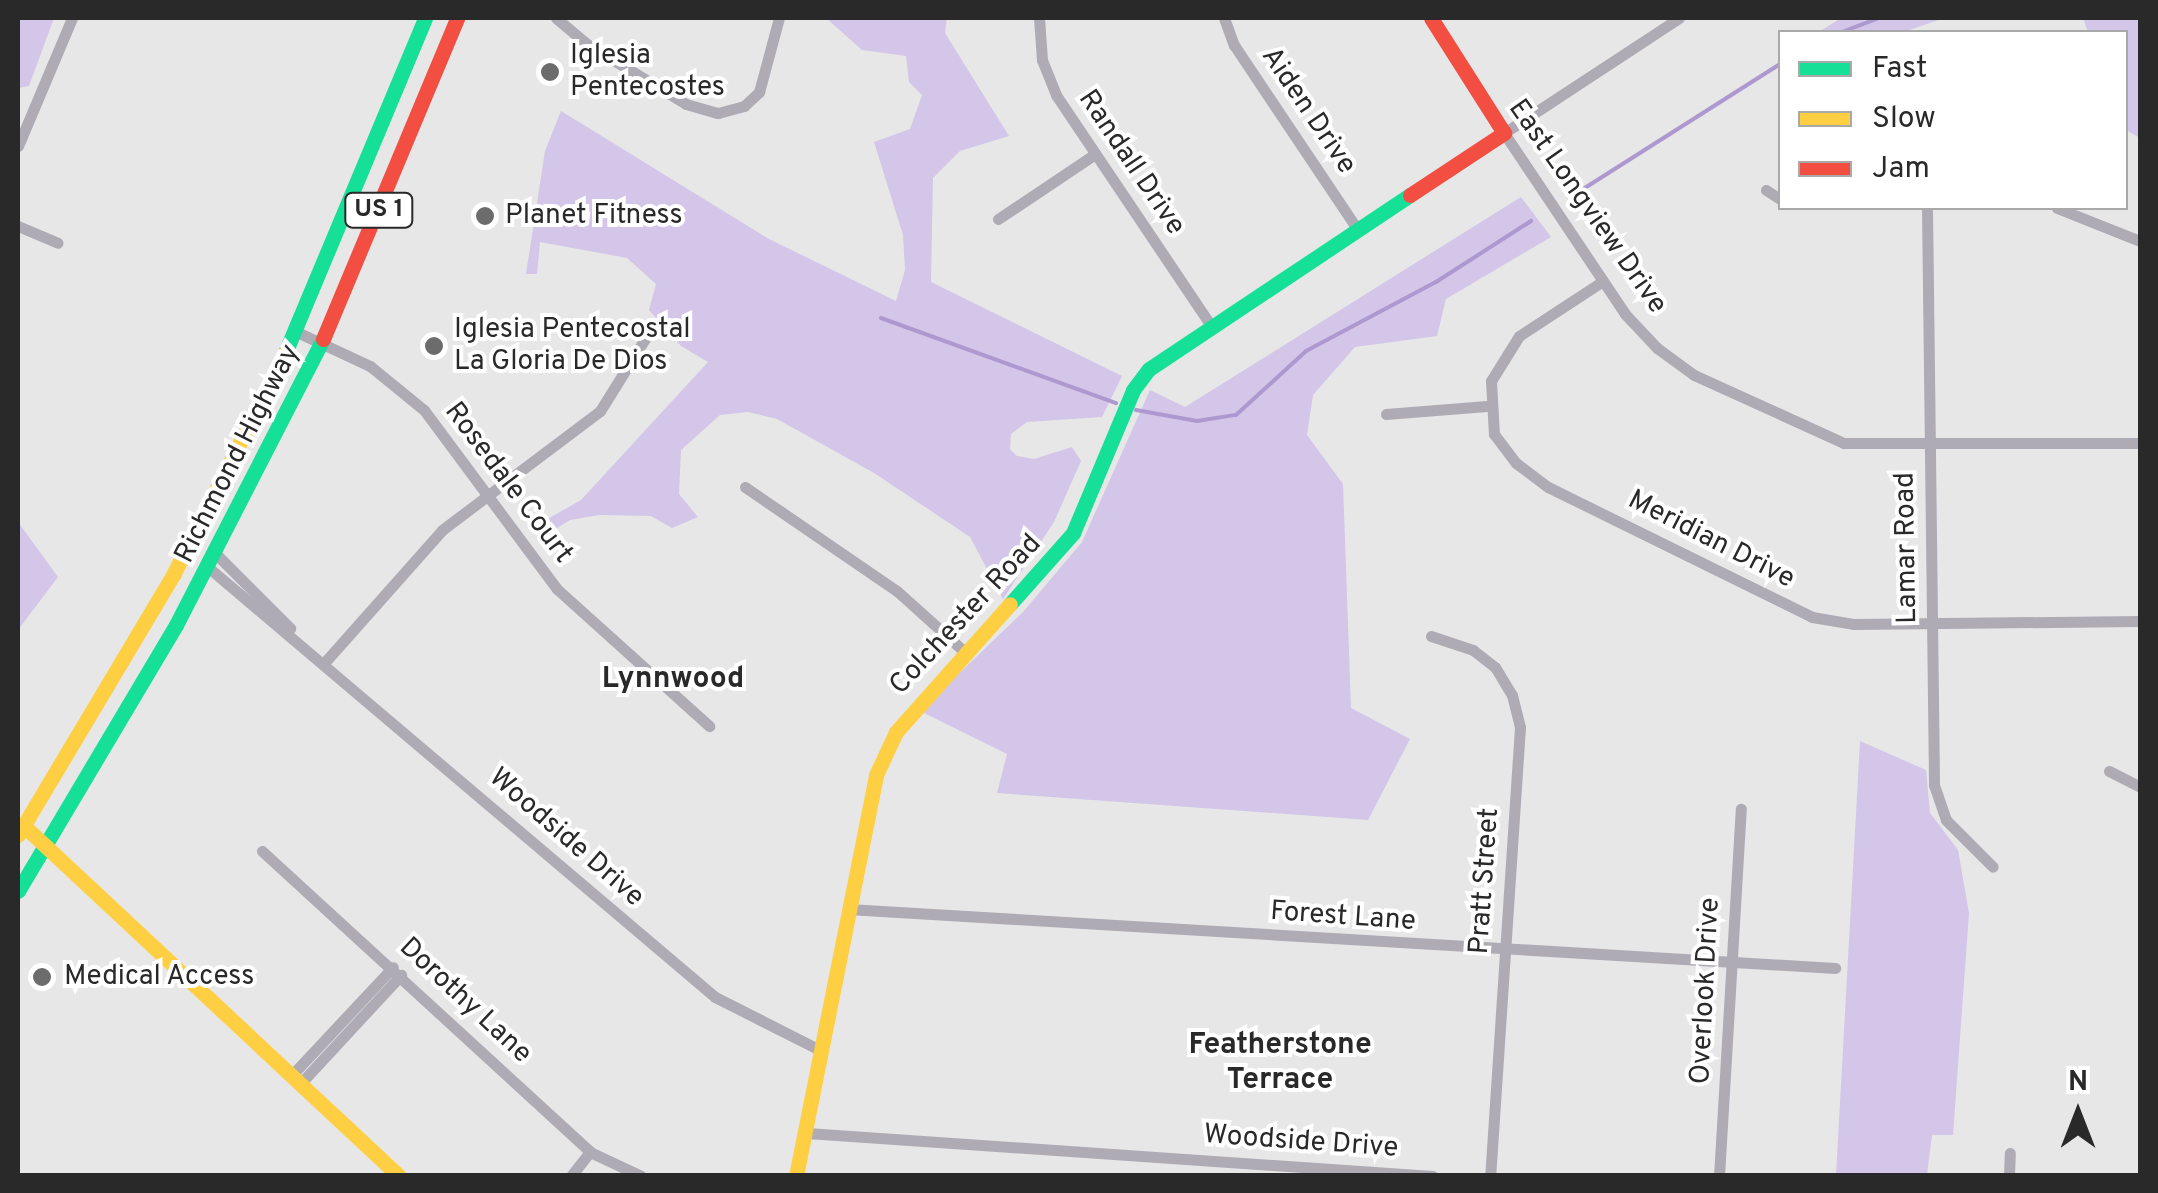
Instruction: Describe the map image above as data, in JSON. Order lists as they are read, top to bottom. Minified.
{"streets":{"street":["Aiden Drive","Randall Drive","East Longview Drive","US 1","Richmond Highway","Rosedale Court","Meridian Drive","Lamar Road","Colchester Road","Woodside Drive","Pratt Street","Forest Lane","Overlook Drive","Dorothy Lane"]},"crossings":[["Aiden Drive","Colchester Road"],["Randall Drive","Colchester Road"],["East Longview Drive","Lamar Road"],["East Longview Drive","Colchester Road"],["Richmond Highway","Rosedale Court"],["Richmond Highway","Woodside Drive"],["Meridian Drive","Lamar Road"],["Colchester Road","Woodside Drive"],["Colchester Road","Forest Lane"],["Pratt Street","Forest Lane"],["Forest Lane","Overlook Drive"]],"districts":["Lynnwood","Featherstone Terrace"],"places":["Iglesia Pentecostes","Planet Fitness","Iglesia Pentecostal La Gloria De Dios","Medical Access"],"legend":["Fast","Slow","Jam"],"north":"top"}
